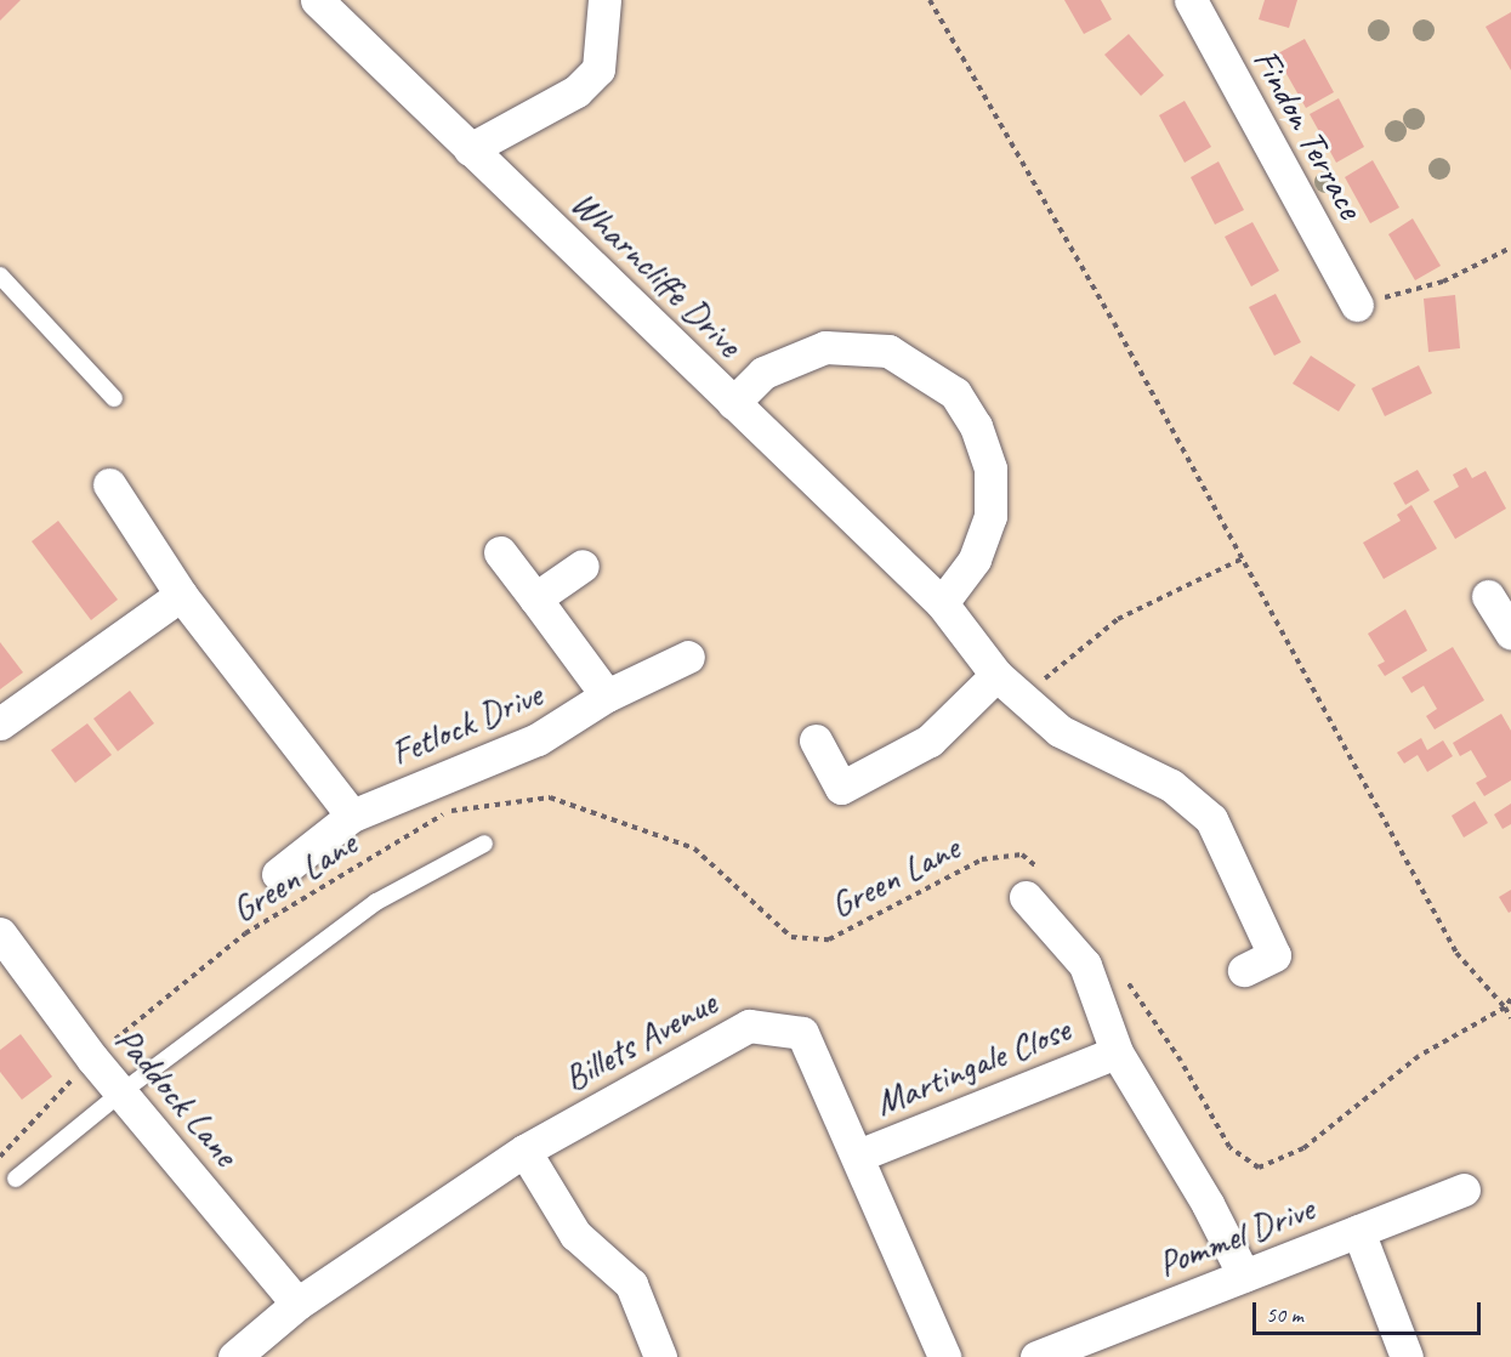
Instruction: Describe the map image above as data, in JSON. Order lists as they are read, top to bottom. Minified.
{"streets":{"street":["Findon Terrace","Wharncliffe Drive","Fetlock Drive","Billets Avenue","Martingale Close","Paddock Lane","Pommel Drive"],"path":["Green Lane"]},"crossings":[["Green Lane","Paddock Lane"],["Billets Avenue","Martingale Close"],["Billets Avenue","Paddock Lane"]],"scale_bar":"50 m"}
